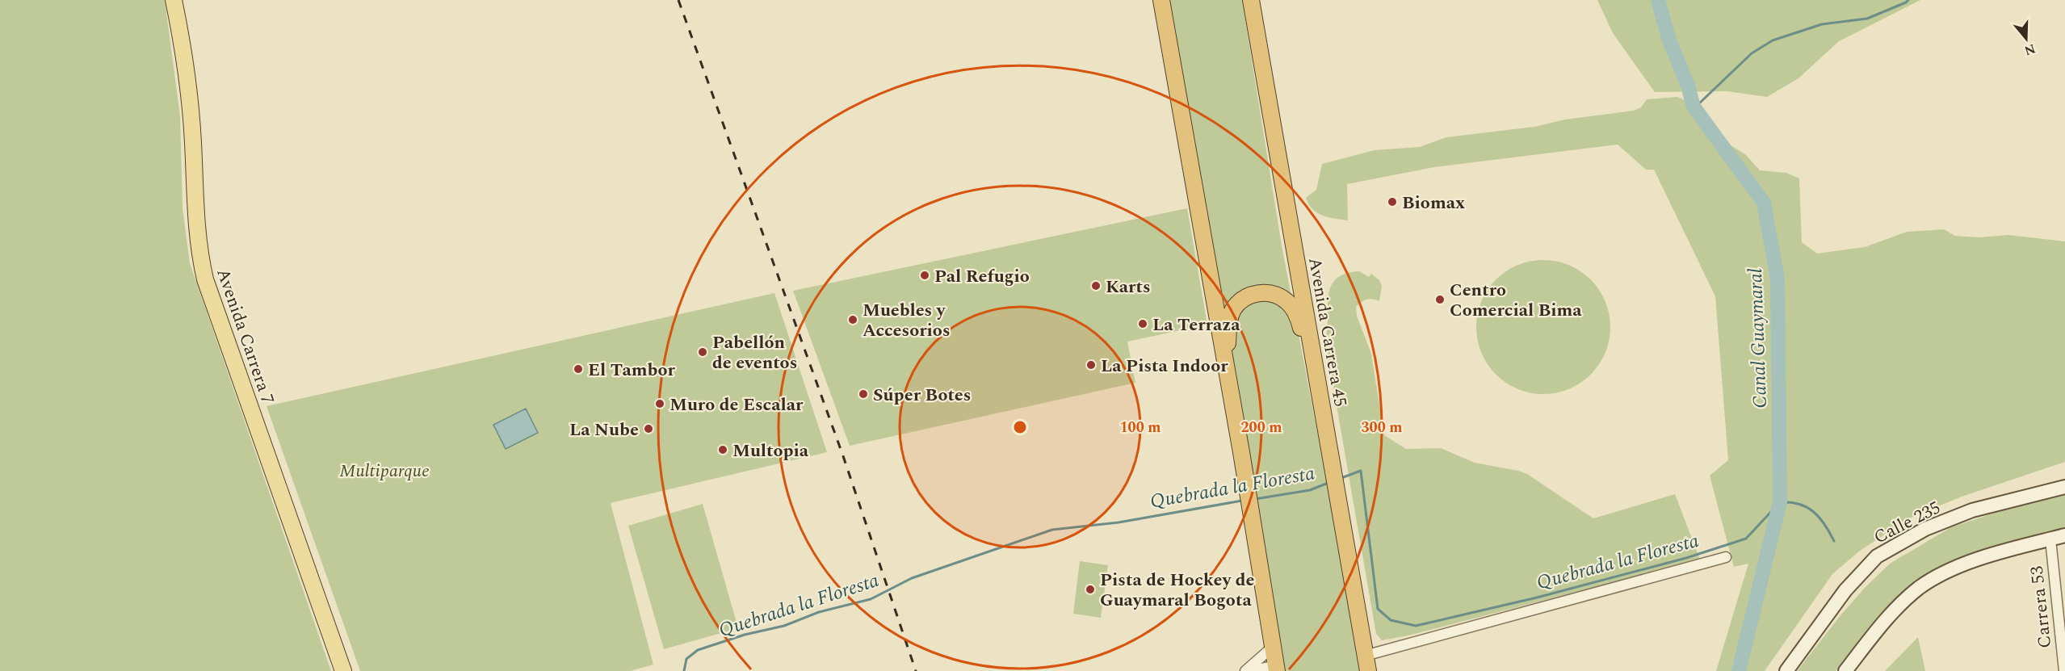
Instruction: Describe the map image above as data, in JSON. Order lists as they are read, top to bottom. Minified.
{"streets":{"highway":["Avenida Carrera 45"],"main road":["Avenida Carrera 7","Calle 235"],"street":["Carrera 53"]},"water":["Canal Guaymaral","Quebrada la Floresta"],"parks":["Multiparque"],"places":["Biomax","Pal Refugio","Karts","Centro Comercial Bima","Muebles y Accesorios","La Terraza","Pabellón de eventos","La Pista Indoor","El Tambor","Súper Botes","Muro de Escalar","La Nube","Multopia","Pista de Hockey de Guaymaral Bogota"],"north":"bottom","rings":["100 m","200 m","300 m"]}
